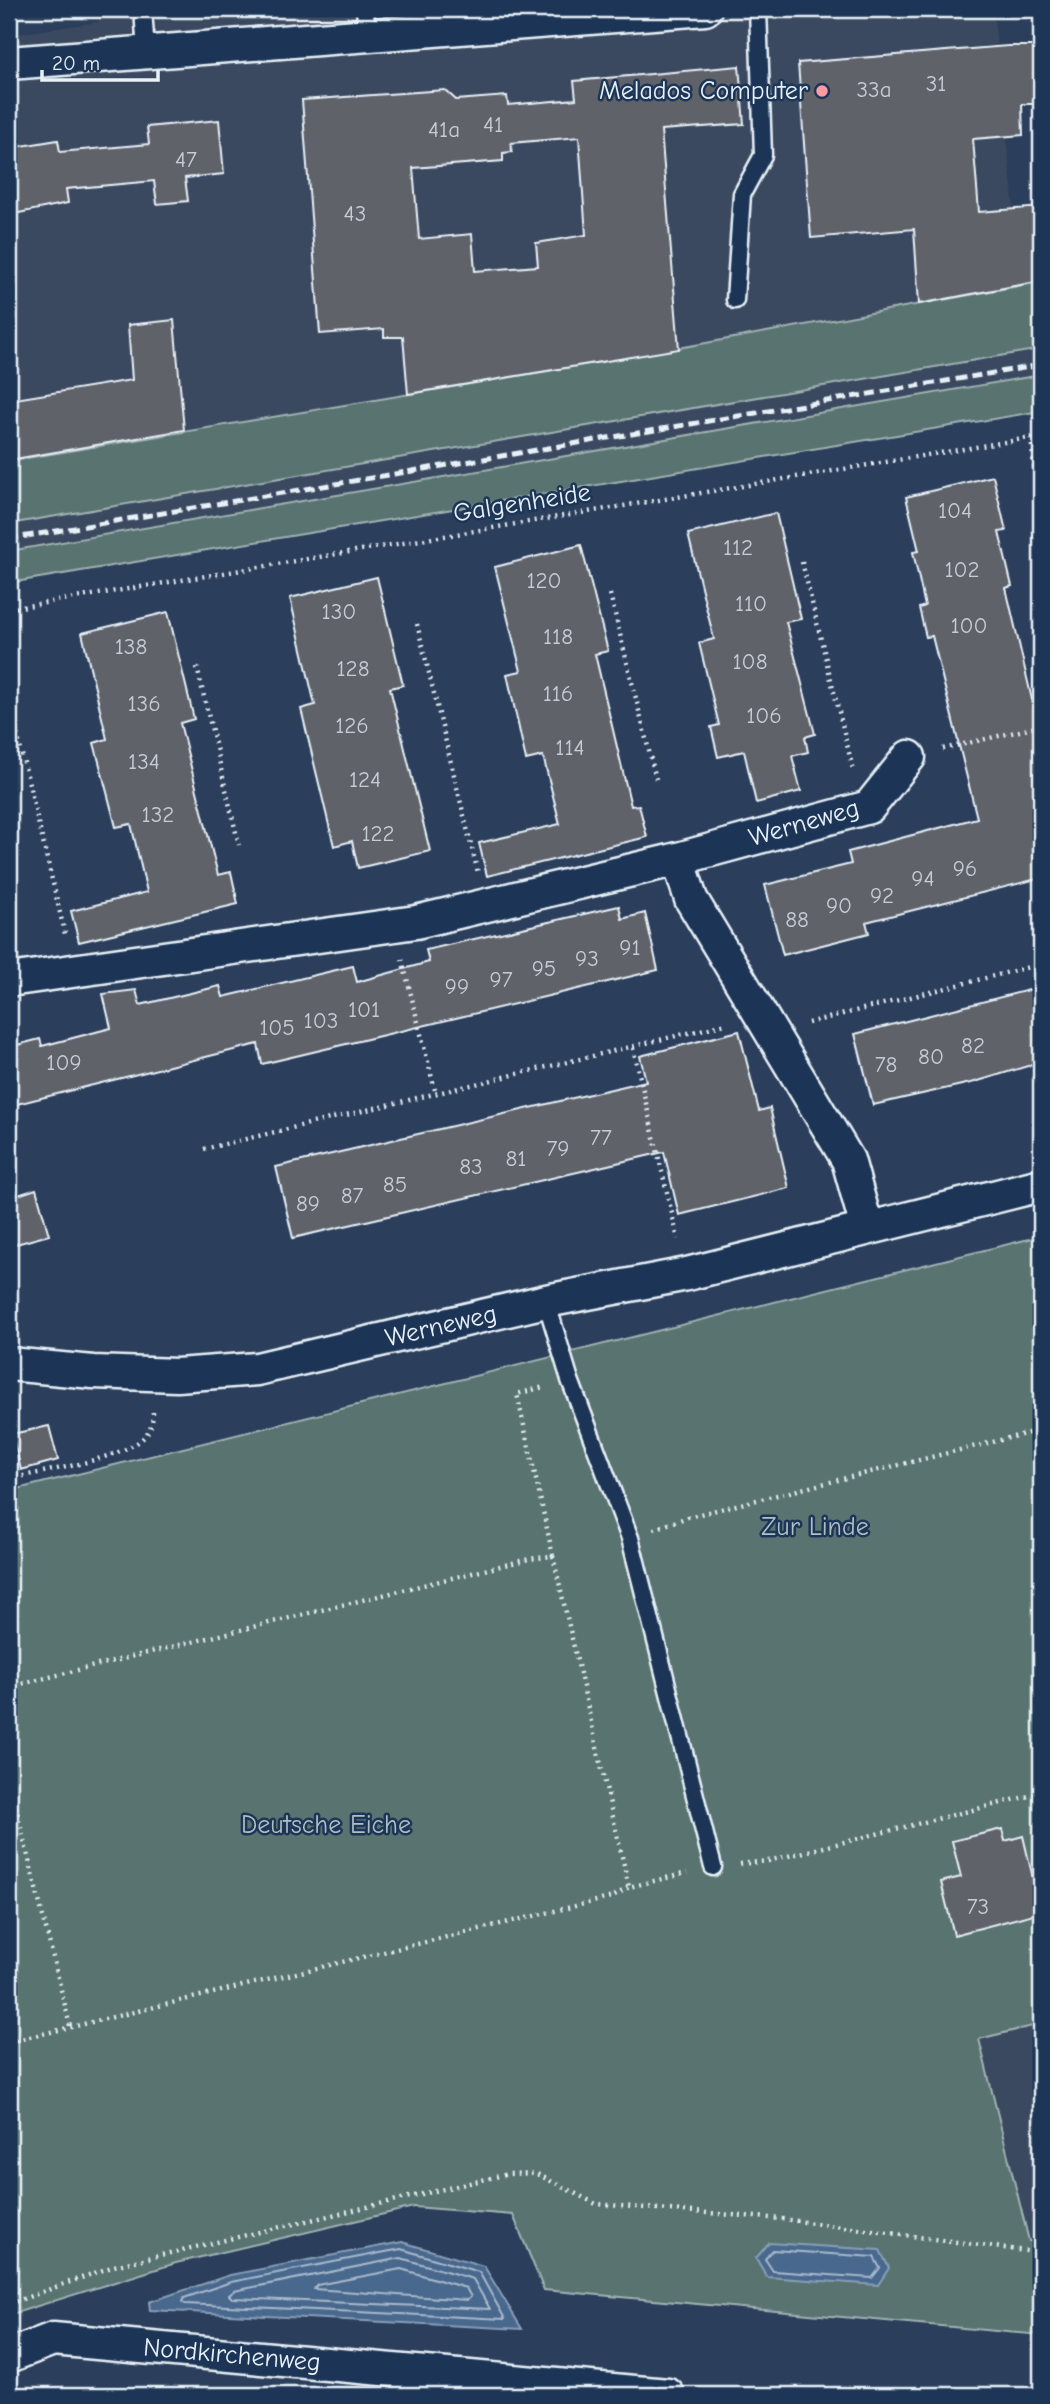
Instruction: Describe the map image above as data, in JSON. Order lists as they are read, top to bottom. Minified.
{"streets":{"street":["Werneweg","Nordkirchenweg"],"path":["Galgenheide"]},"parks":["Zur Linde","Deutsche Eiche"],"places":["Melados Computer"],"house_numbers":["31","33a","41","41a","47","43","104","112","102","120","110","130","100","118","138","108","128","116","136","106","126","114","134","124","132","122","96","94","92","90","88","91","93","95","97","99","101","103","105","82","80","109","78","77","79","81","83","85","87","89","73"],"scale_bar":"20 m"}
